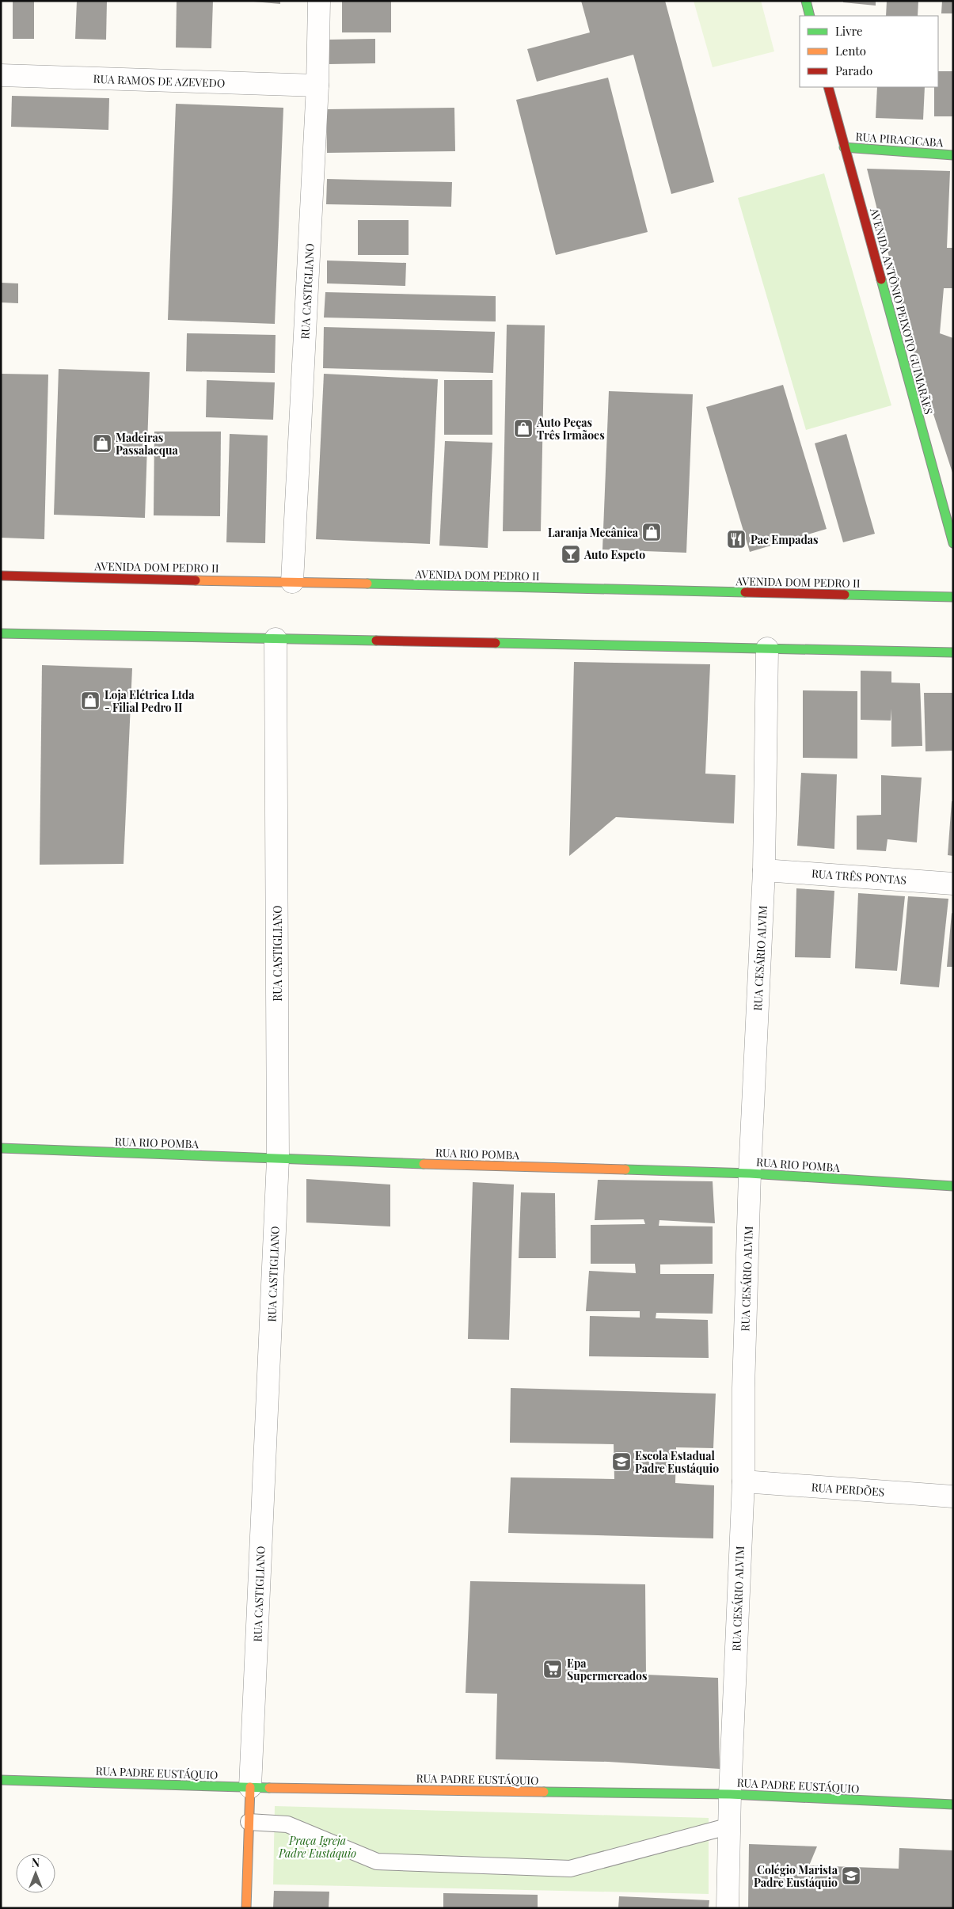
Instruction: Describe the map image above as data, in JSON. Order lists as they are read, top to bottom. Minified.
{"streets":{"main road":["RUA PIRACICABA","RUA CASTIGLIANO","AVENIDA ANTÔNIO PEIXOTO GUIMARÃES","AVENIDA DOM PEDRO II","RUA RIO POMBA","RUA PADRE EUSTÁQUIO"],"street":["RUA RAMOS DE AZEVEDO","RUA TRÊS PONTAS","RUA CESÁRIO ALVIM","RUA PERDÕES"]},"crossings":[["RUA RAMOS DE AZEVEDO","RUA CASTIGLIANO"],["RUA PIRACICABA","AVENIDA ANTÔNIO PEIXOTO GUIMARÃES"],["RUA CASTIGLIANO","AVENIDA DOM PEDRO II"],["RUA CASTIGLIANO","RUA RIO POMBA"],["RUA CASTIGLIANO","RUA PADRE EUSTÁQUIO"],["RUA TRÊS PONTAS","RUA CESÁRIO ALVIM"],["RUA CESÁRIO ALVIM","RUA RIO POMBA"],["RUA CESÁRIO ALVIM","RUA PERDÕES"],["RUA CESÁRIO ALVIM","RUA PADRE EUSTÁQUIO"]],"parks":["Praça Igreja Padre Eustáquio"],"places":{"shop":["Auto Peças Três Irmãoes","Madeiras Passalacqua","Laranja Mecânica","Loja Elétrica Ltda - Filial Pedro II"],"restaurant":["Pac Empadas"],"bar":["Auto Espeto"],"school or university":["Escola Estadual Padre Eustáquio","Colégio Marista Padre Eustáquio"],"supermarket":["Epa Supermercados"]},"legend":["Livre","Lento","Parado"],"north":"top"}
